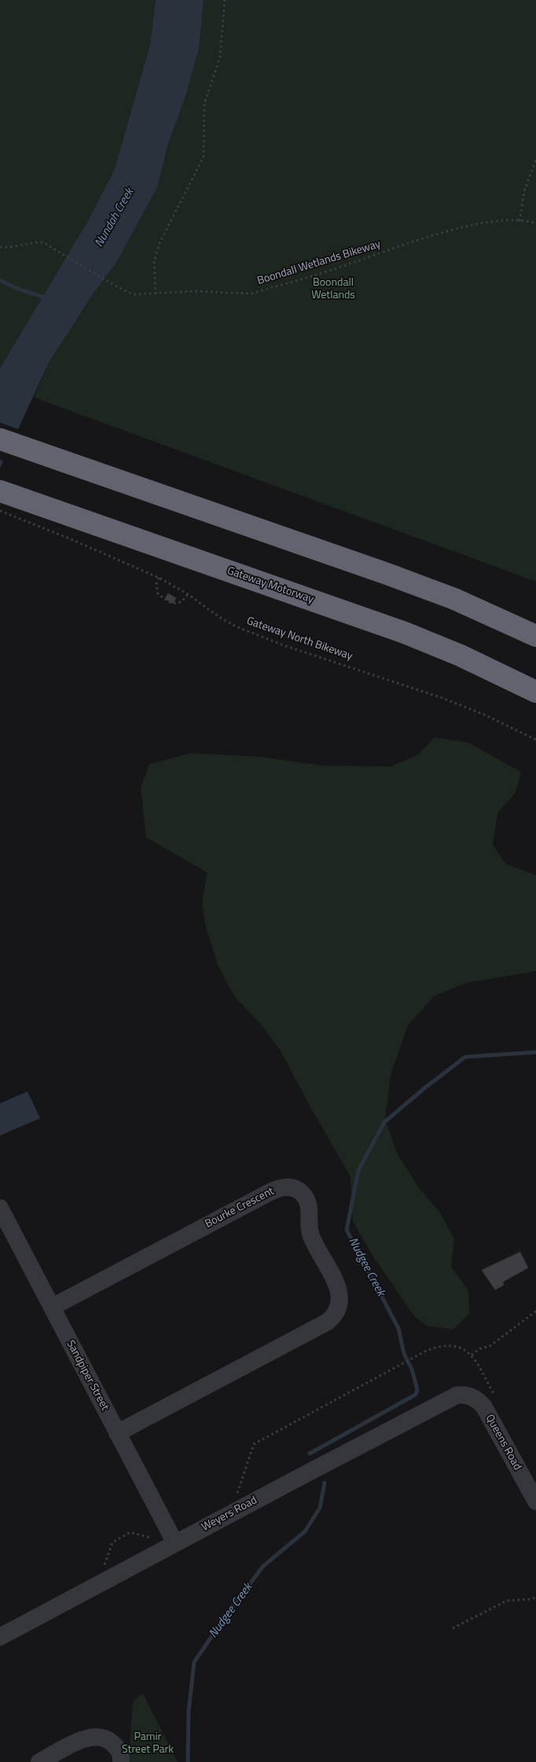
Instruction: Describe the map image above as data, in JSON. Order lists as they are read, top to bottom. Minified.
{"streets":{"highway":["Gateway Motorway"],"street":["Bourke Crescent","Sandpiper Street","Queens Road","Weyers Road"],"path":["Boondall Wetlands Bikeway","Gateway North Bikeway"]},"crossings":[["Gateway Motorway","Gateway North Bikeway"],["Bourke Crescent","Sandpiper Street"],["Sandpiper Street","Weyers Road"],["Queens Road","Weyers Road"]],"water":["Nundah Creek","Nudgee Creek"],"parks":["Boondall Wetlands","Pamir Street Park"]}
